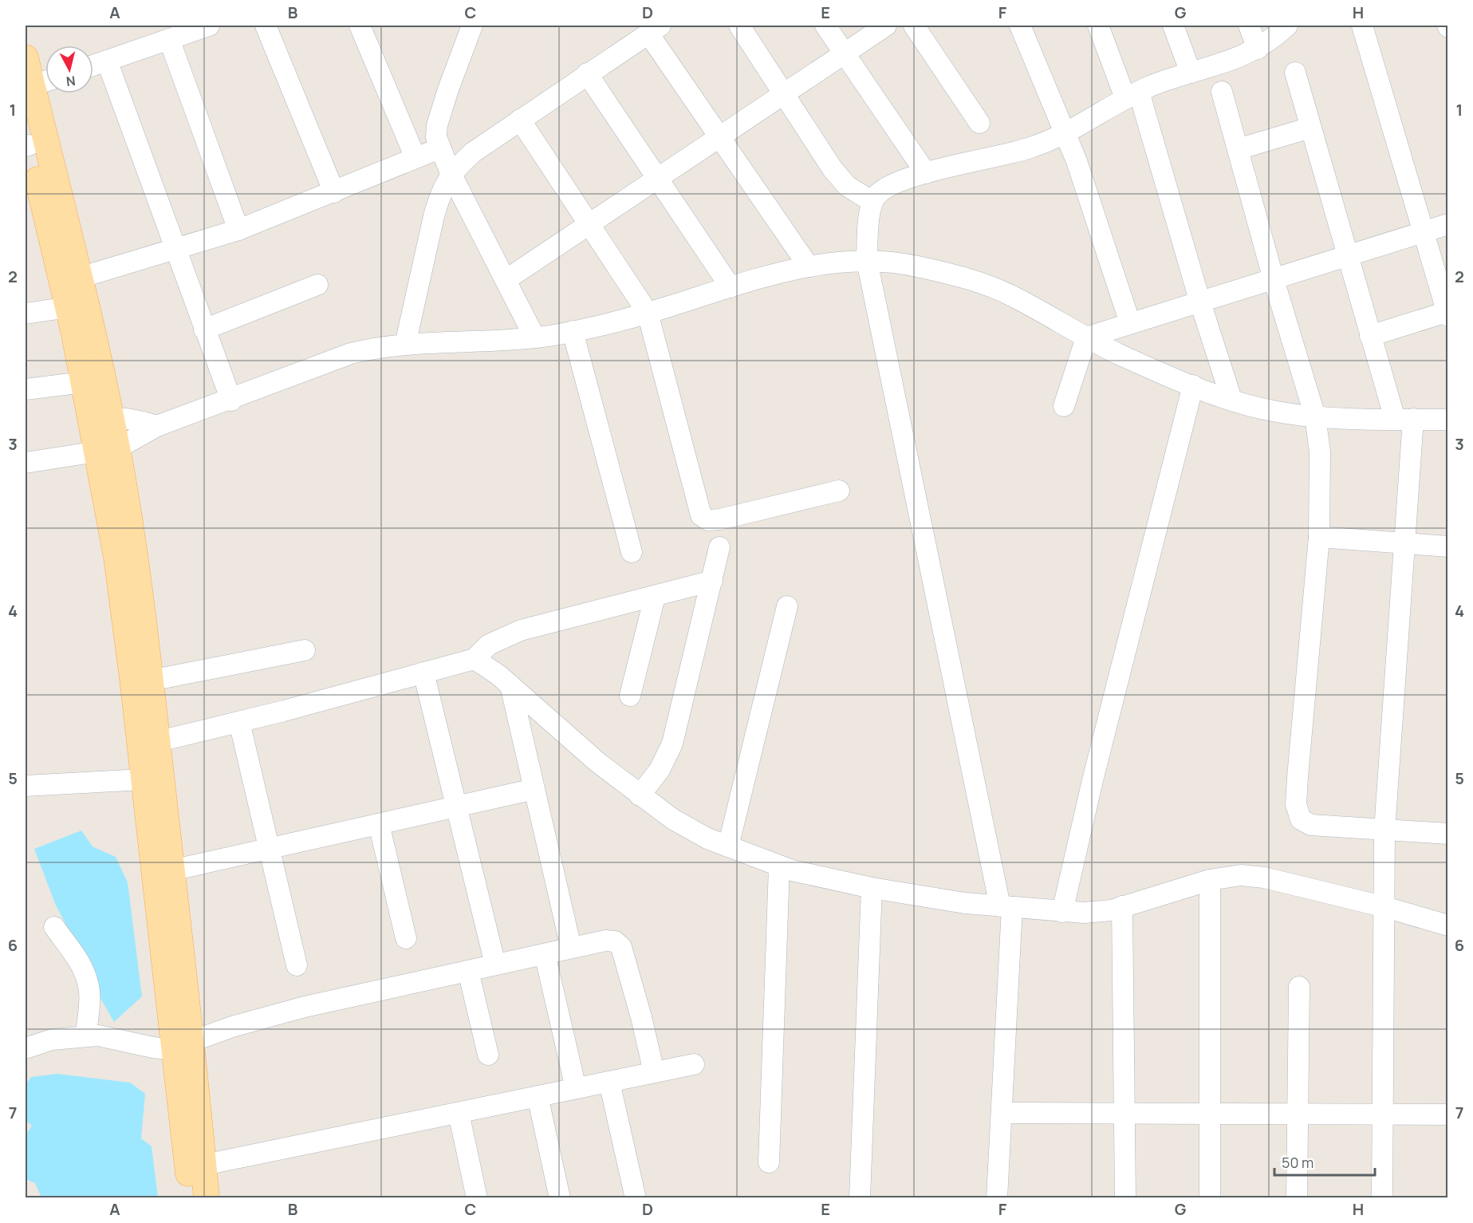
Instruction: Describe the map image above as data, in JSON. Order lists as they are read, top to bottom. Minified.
{"scale_bar":"50 m","north":"bottom","grid":{"columns":["A","B","C","D","E","F","G","H"],"rows":["1","2","3","4","5","6","7"]}}
